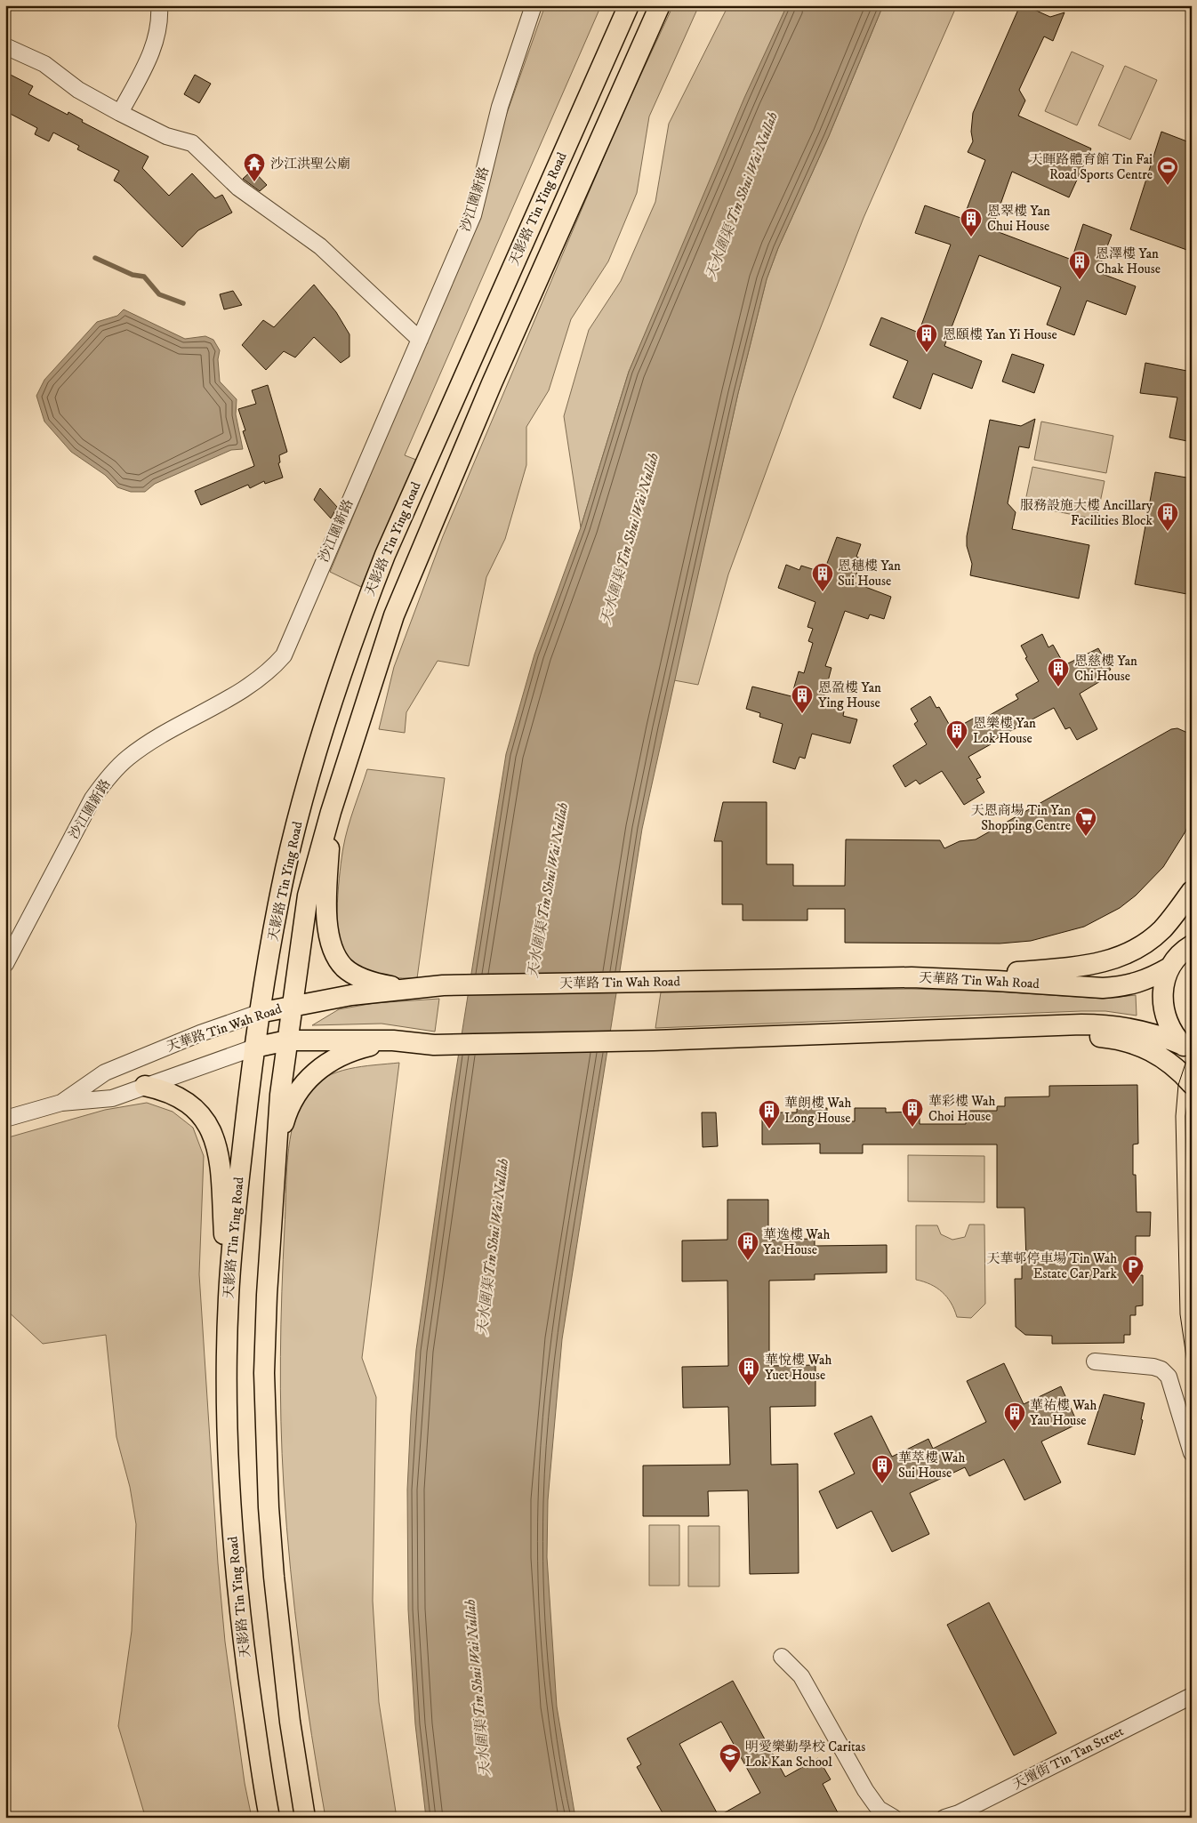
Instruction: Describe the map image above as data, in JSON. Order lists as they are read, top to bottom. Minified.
{"streets":{"main road":["天影路 Tin Ying Road","天華路 Tin Wah Road"],"street":["沙江圍新路","天壇街 Tin Tan Street"]},"crossings":[["天影路 Tin Ying Road","天華路 Tin Wah Road"]],"water":["天水圍渠 Tin Shui Wai Nullah"],"places":{"temple":["沙江洪聖公廟"],"sports":["天暉路體育館 Tin Fai Road Sports Centre"],"building":["恩翠樓 Yan Chui House","恩澤樓 Yan Chak House","恩頤樓 Yan Yi House","服務設施大樓 Ancillary Facilities Block","恩穗樓 Yan Sui House","恩慈樓 Yan Chi House","恩盈樓 Yan Ying House","恩樂樓 Yan Lok House","華彩樓 Wah Choi House","華朗樓 Wah Long House","華逸樓 Wah Yat House","華悅樓 Wah Yuet House","華祐樓 Wah Yau House","華萃樓 Wah Sui House"],"supermarket":["天恩商場 Tin Yan Shopping Centre"],"parking":["天華邨停車場 Tin Wah Estate Car Park"],"school or university":["明愛樂勤學校 Caritas Lok Kan School"]}}
